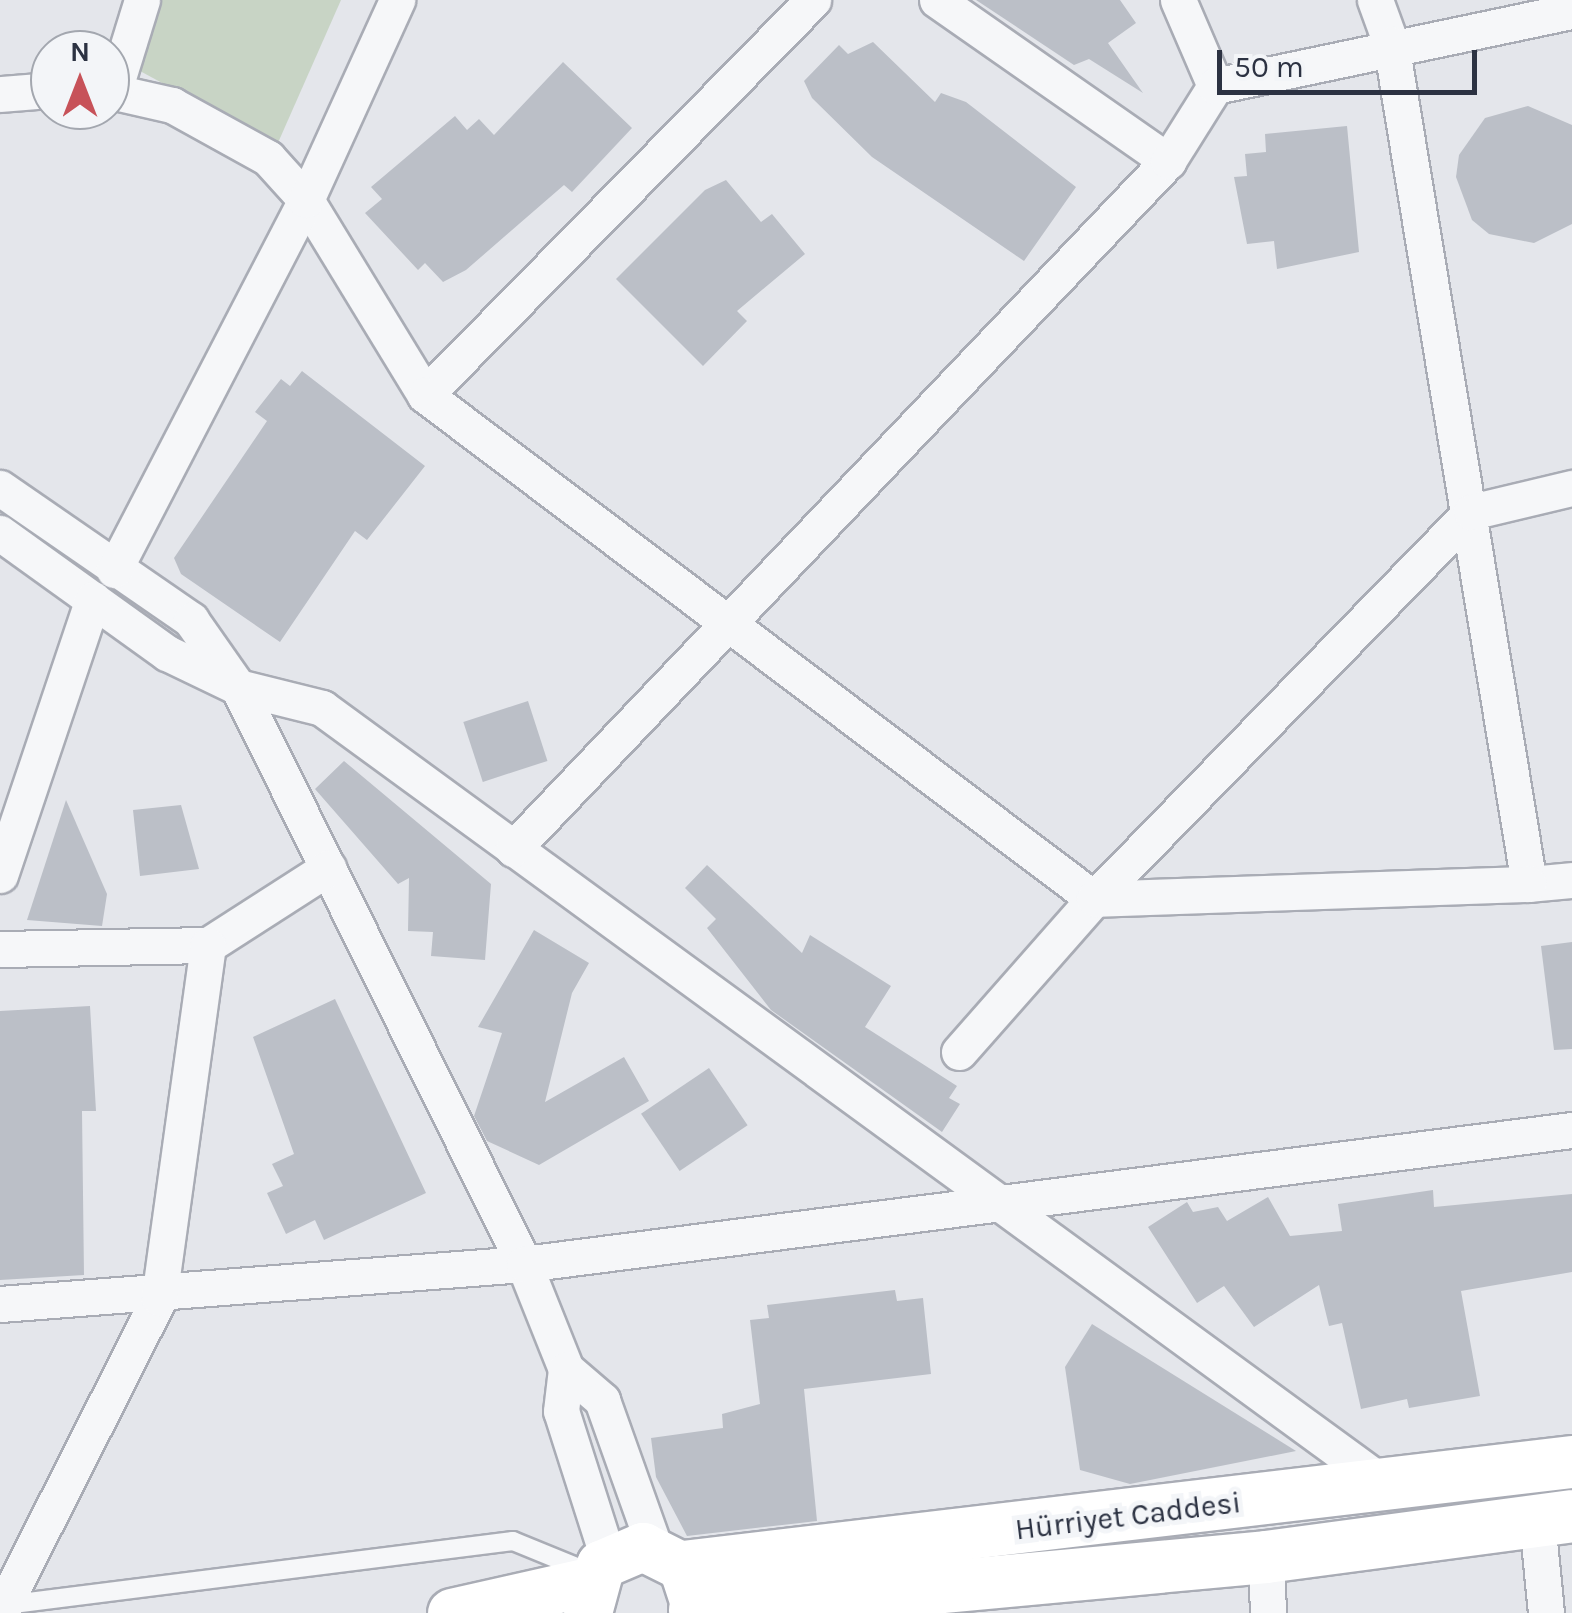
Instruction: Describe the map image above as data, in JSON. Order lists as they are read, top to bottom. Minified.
{"streets":{"main road":["Hürriyet Caddesi"]},"scale_bar":"50 m","north":"top"}
